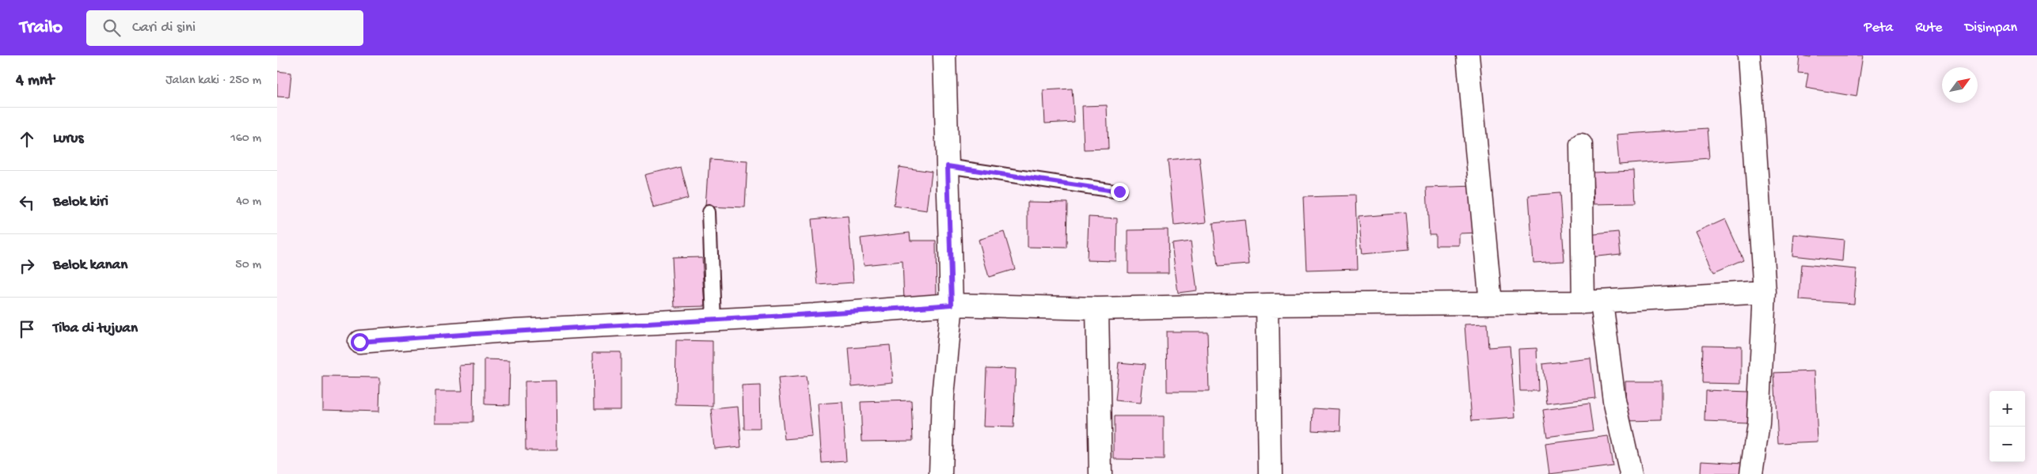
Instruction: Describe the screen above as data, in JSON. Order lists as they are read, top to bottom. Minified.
{"north":"top right","page":{"header":"Trailo","search":"Cari di sini","nav":["Peta","Rute","Disimpan"],"heading":["4 mnt","Jalan kaki · 250 m"],"list":[["Lurus","160 m"],["Belok kiri","40 m"],["Belok kanan","50 m"],"Tiba di tujuan"],"map_buttons":["+","−"]}}
